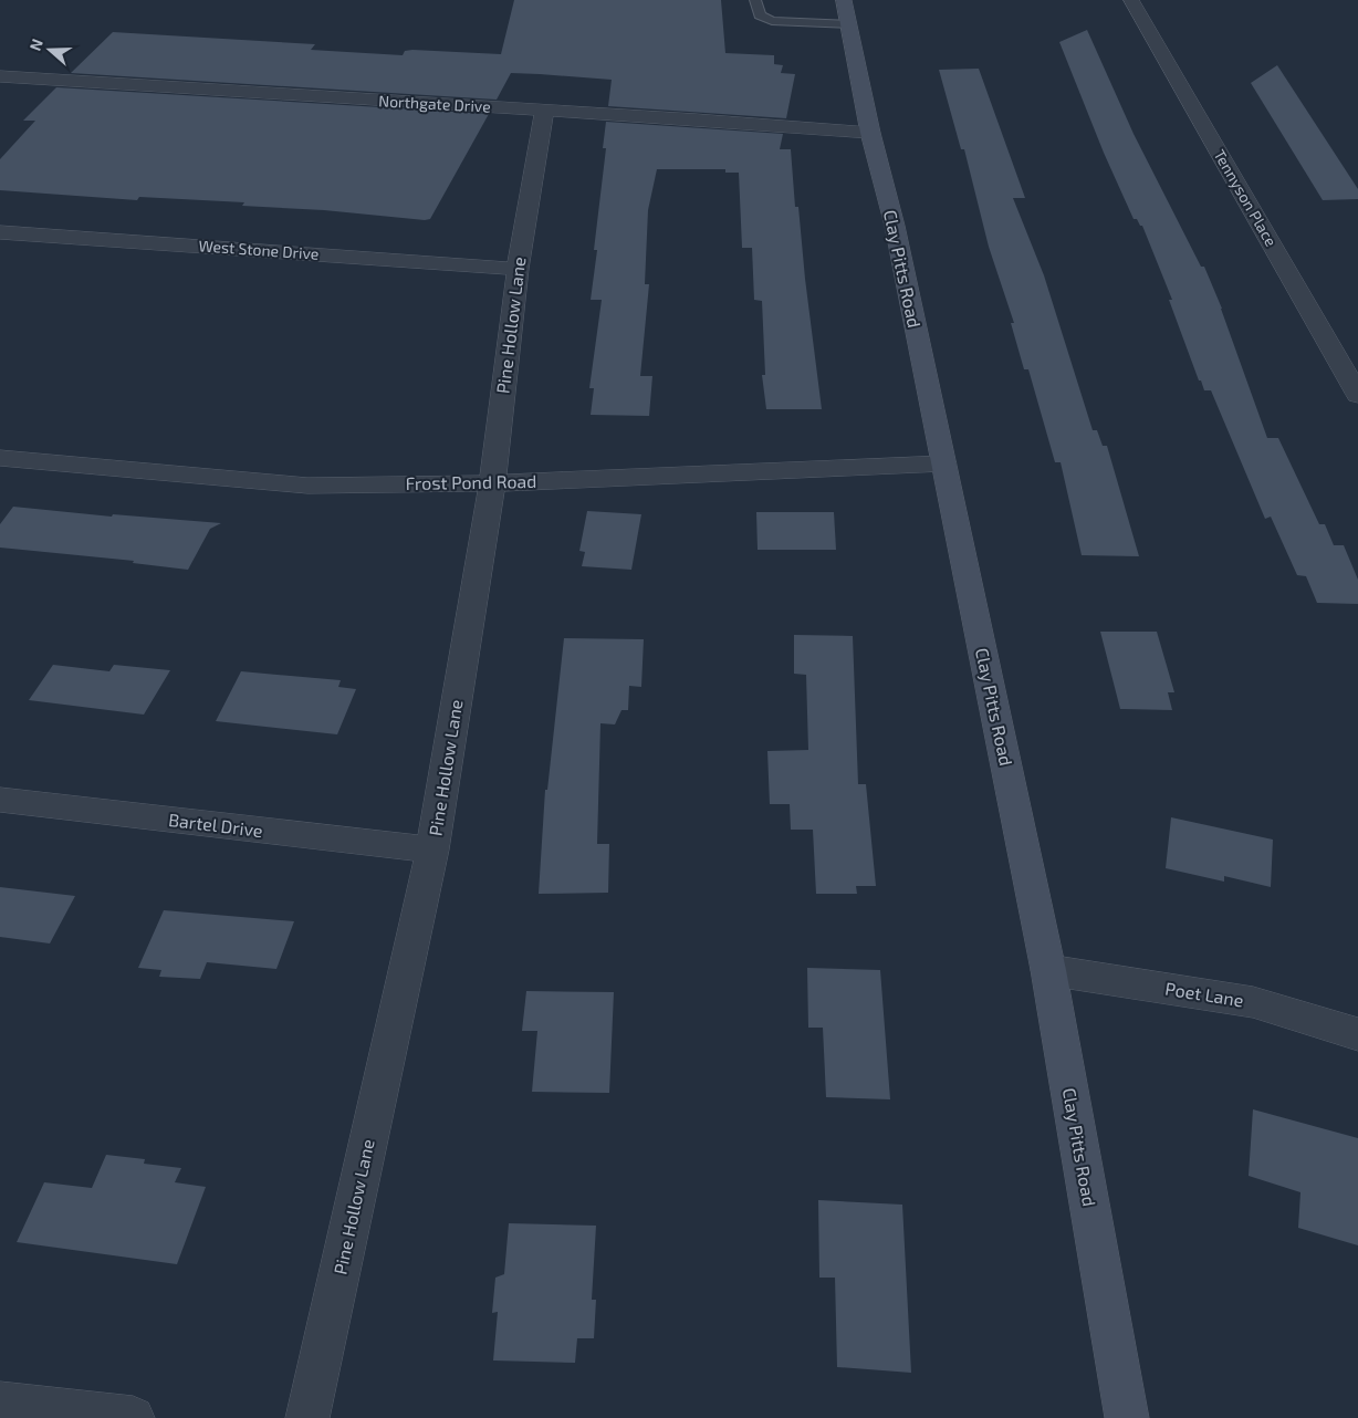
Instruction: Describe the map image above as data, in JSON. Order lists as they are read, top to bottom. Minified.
{"streets":{"street":["Northgate Drive","Tennyson Place","West Stone Drive","Clay Pitts Road","Pine Hollow Lane","Frost Pond Road","Bartel Drive","Poet Lane"]},"crossings":[["Northgate Drive","Clay Pitts Road"],["Northgate Drive","Pine Hollow Lane"],["West Stone Drive","Pine Hollow Lane"],["Clay Pitts Road","Frost Pond Road"],["Clay Pitts Road","Poet Lane"],["Pine Hollow Lane","Frost Pond Road"],["Pine Hollow Lane","Bartel Drive"]],"north":"left"}
